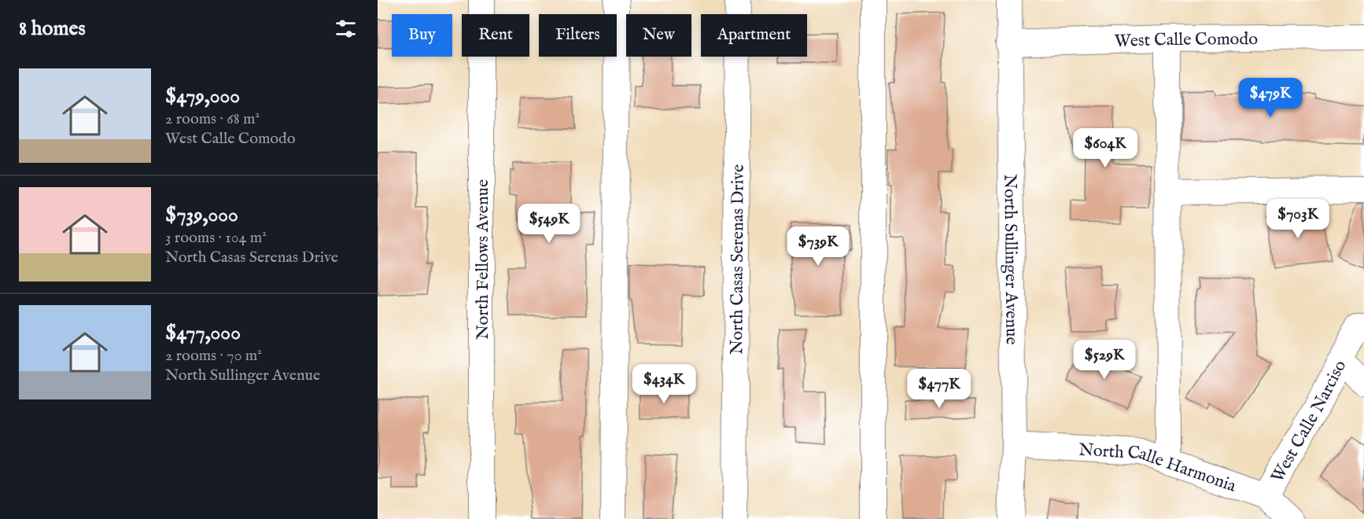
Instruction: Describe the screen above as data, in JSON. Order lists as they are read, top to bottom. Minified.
{"streets":{"street":["West Calle Comodo","North Fellows Avenue","North Casas Serenas Drive","North Sullinger Avenue","West Calle Narciso","North Calle Harmonia"]},"crossings":[["West Calle Comodo","North Sullinger Avenue"],["North Sullinger Avenue","North Calle Harmonia"],["West Calle Narciso","North Calle Harmonia"]],"page":{"heading":"8 homes","chip":["Buy","Rent","Filters","New","Apartment"],"list":[{"name":"$479,000","note":"2 rooms · 68 m² · West Calle Comodo"},{"name":"$739,000","note":"3 rooms · 104 m² · North Casas Serenas Drive"},{"name":"$477,000","note":"2 rooms · 70 m² · North Sullinger Avenue"}],"price":["$479K","$604K","$703K","$549K","$739K","$529K","$434K","$477K"]}}
